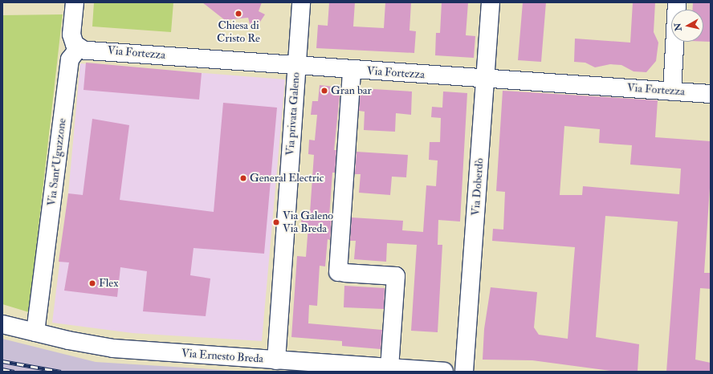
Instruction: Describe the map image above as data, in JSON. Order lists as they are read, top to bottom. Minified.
{"streets":{"street":["Via Fortezza","Via privata Galeno","Via Sant'Uguzzone","Via Doberdò","Via Ernesto Breda"]},"crossings":[["Via Fortezza","Via privata Galeno"],["Via Fortezza","Via Sant'Uguzzone"],["Via Fortezza","Via Doberdò"],["Via privata Galeno","Via Ernesto Breda"],["Via Sant'Uguzzone","Via Ernesto Breda"]],"places":["Chiesa di Cristo Re","Gran bar","General Electric","Via Galeno Via Breda","Flex"],"north":"left"}
